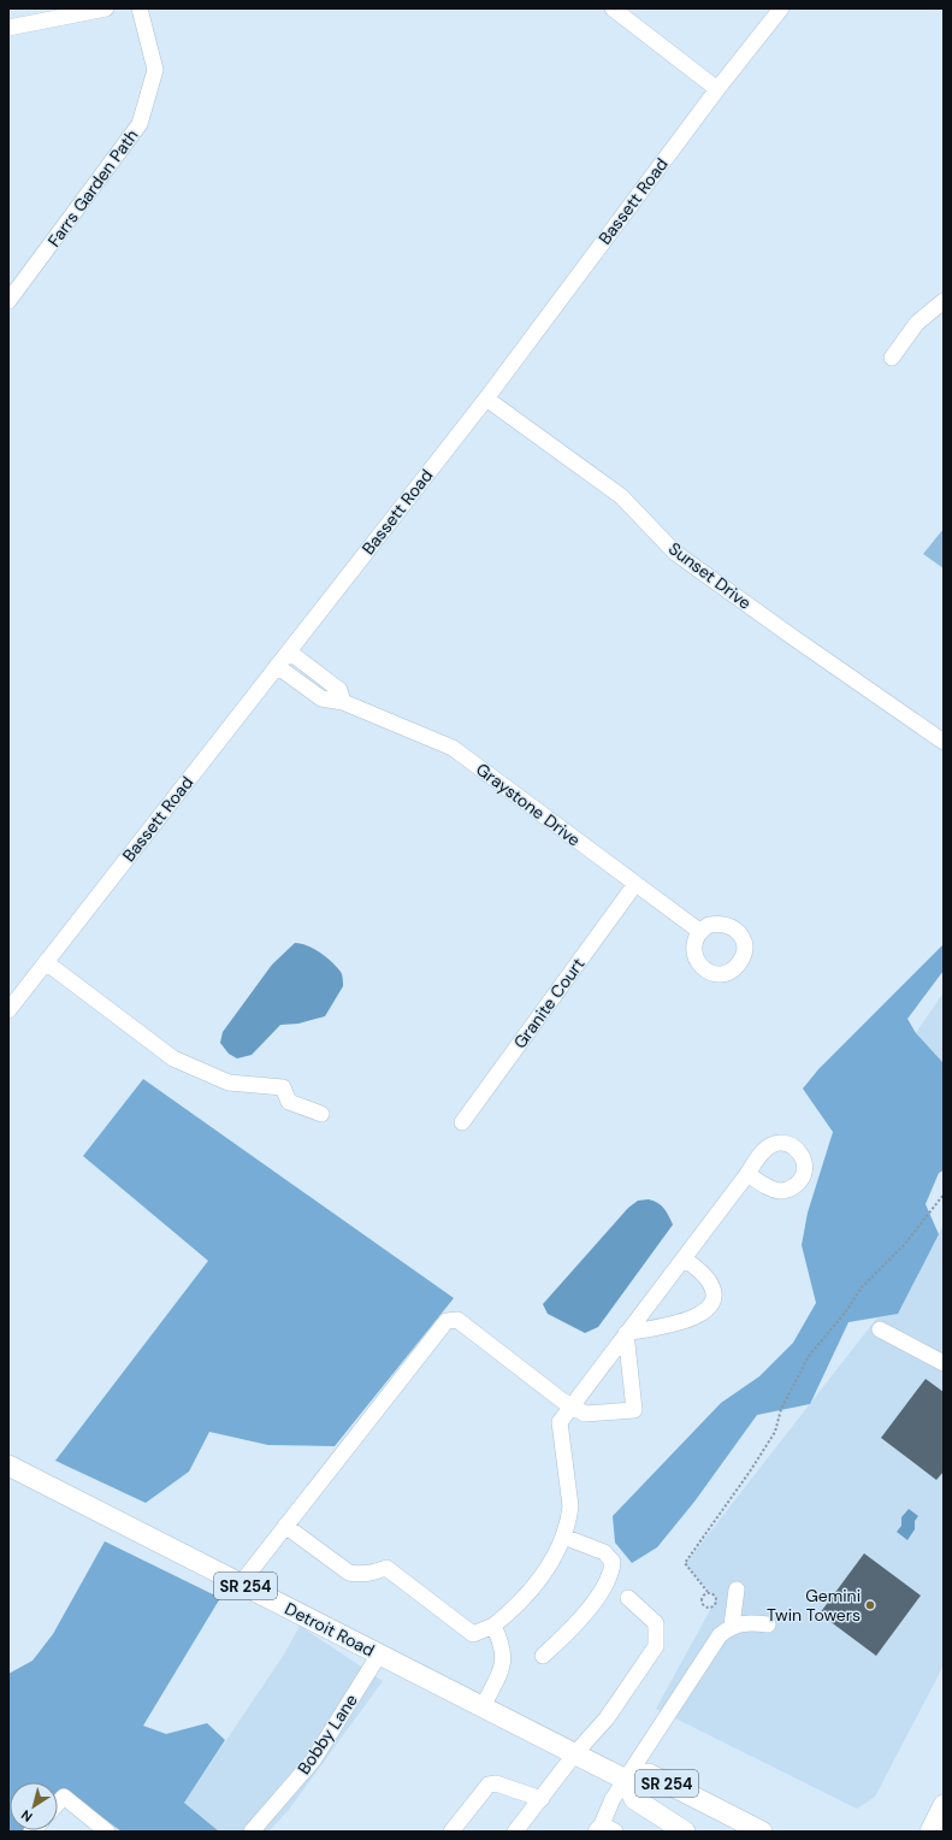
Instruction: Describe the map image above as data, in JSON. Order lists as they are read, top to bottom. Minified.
{"streets":{"main road":["SR 254","Detroit Road"],"street":["Farrs Garden Path","Bassett Road","Sunset Drive","Graystone Drive","Granite Court","Bobby Lane"]},"crossings":[["Bassett Road","Sunset Drive"],["Bassett Road","Graystone Drive"],["Graystone Drive","Granite Court"],["SR 254","Detroit Road"],["Detroit Road","Bobby Lane"]],"places":["Gemini Twin Towers"],"north":"bottom left"}
